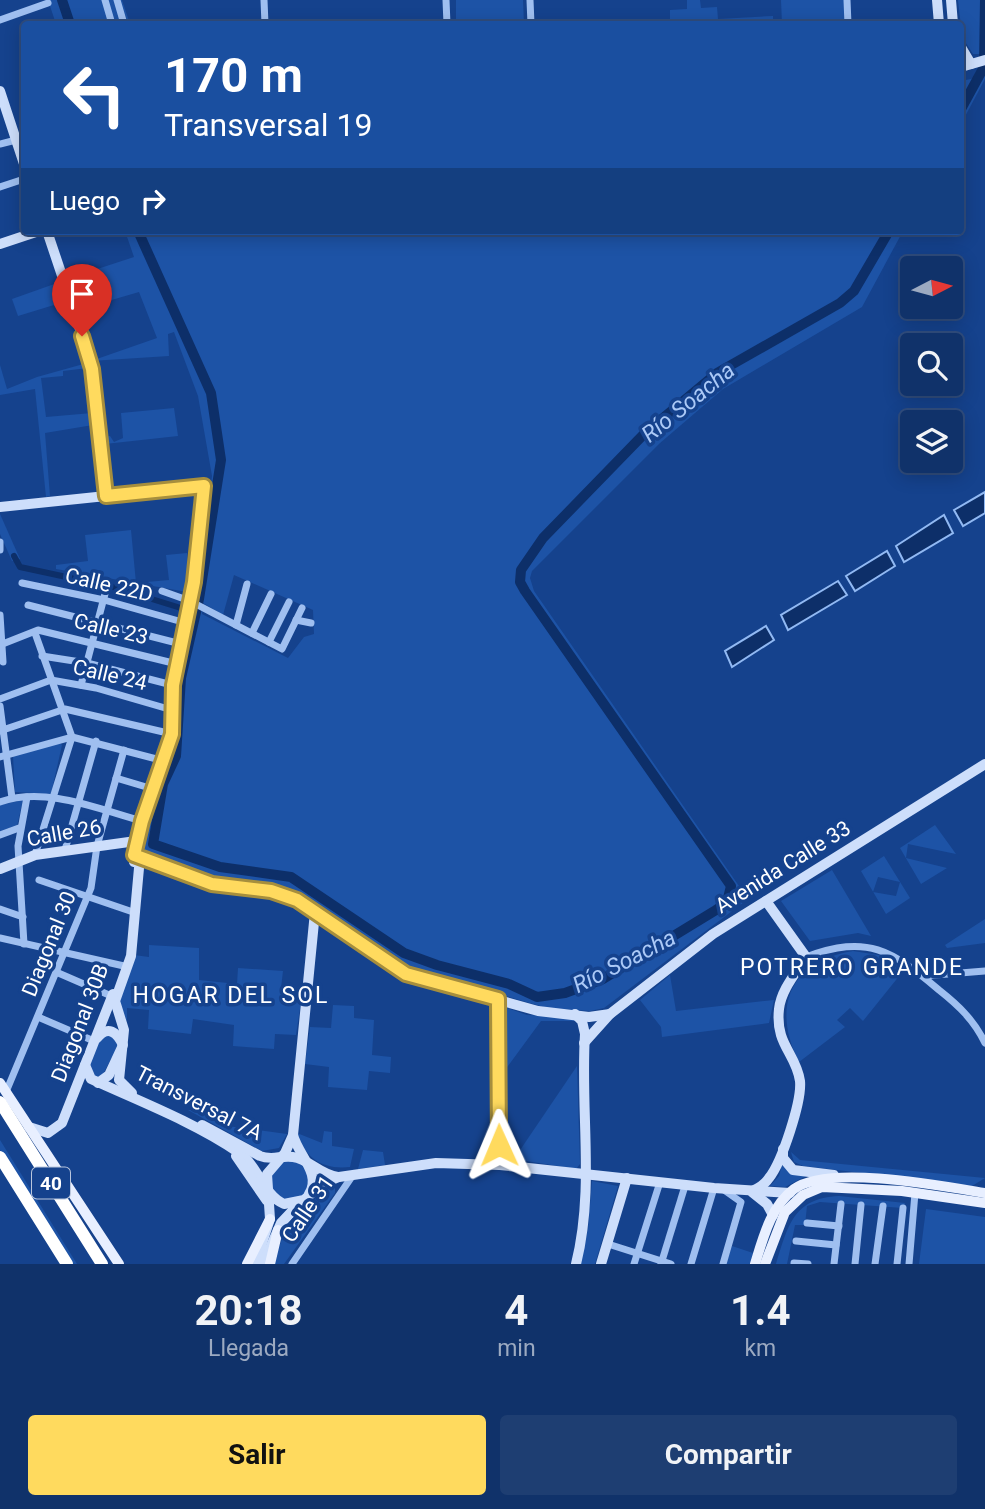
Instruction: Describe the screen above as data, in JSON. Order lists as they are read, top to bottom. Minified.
{"streets":{"highway":["40"],"main road":["Calle 26","Avenida Calle 33","Diagonal 30B","Transversal 7A"],"street":["Calle 22D","Calle 23","Calle 24","Diagonal 30","Calle 31"]},"crossings":[["Calle 26","Diagonal 30"],["Diagonal 30","40"]],"districts":["POTRERO GRANDE","HOGAR DEL SOL"],"water":["Río Soacha"],"north":"right","page":{"turn":["170 m","Transversal 19"],"then":"Luego","eta":["20:18","Llegada","4","min","1.4","km"],"buttons":["Salir","Compartir"]}}
